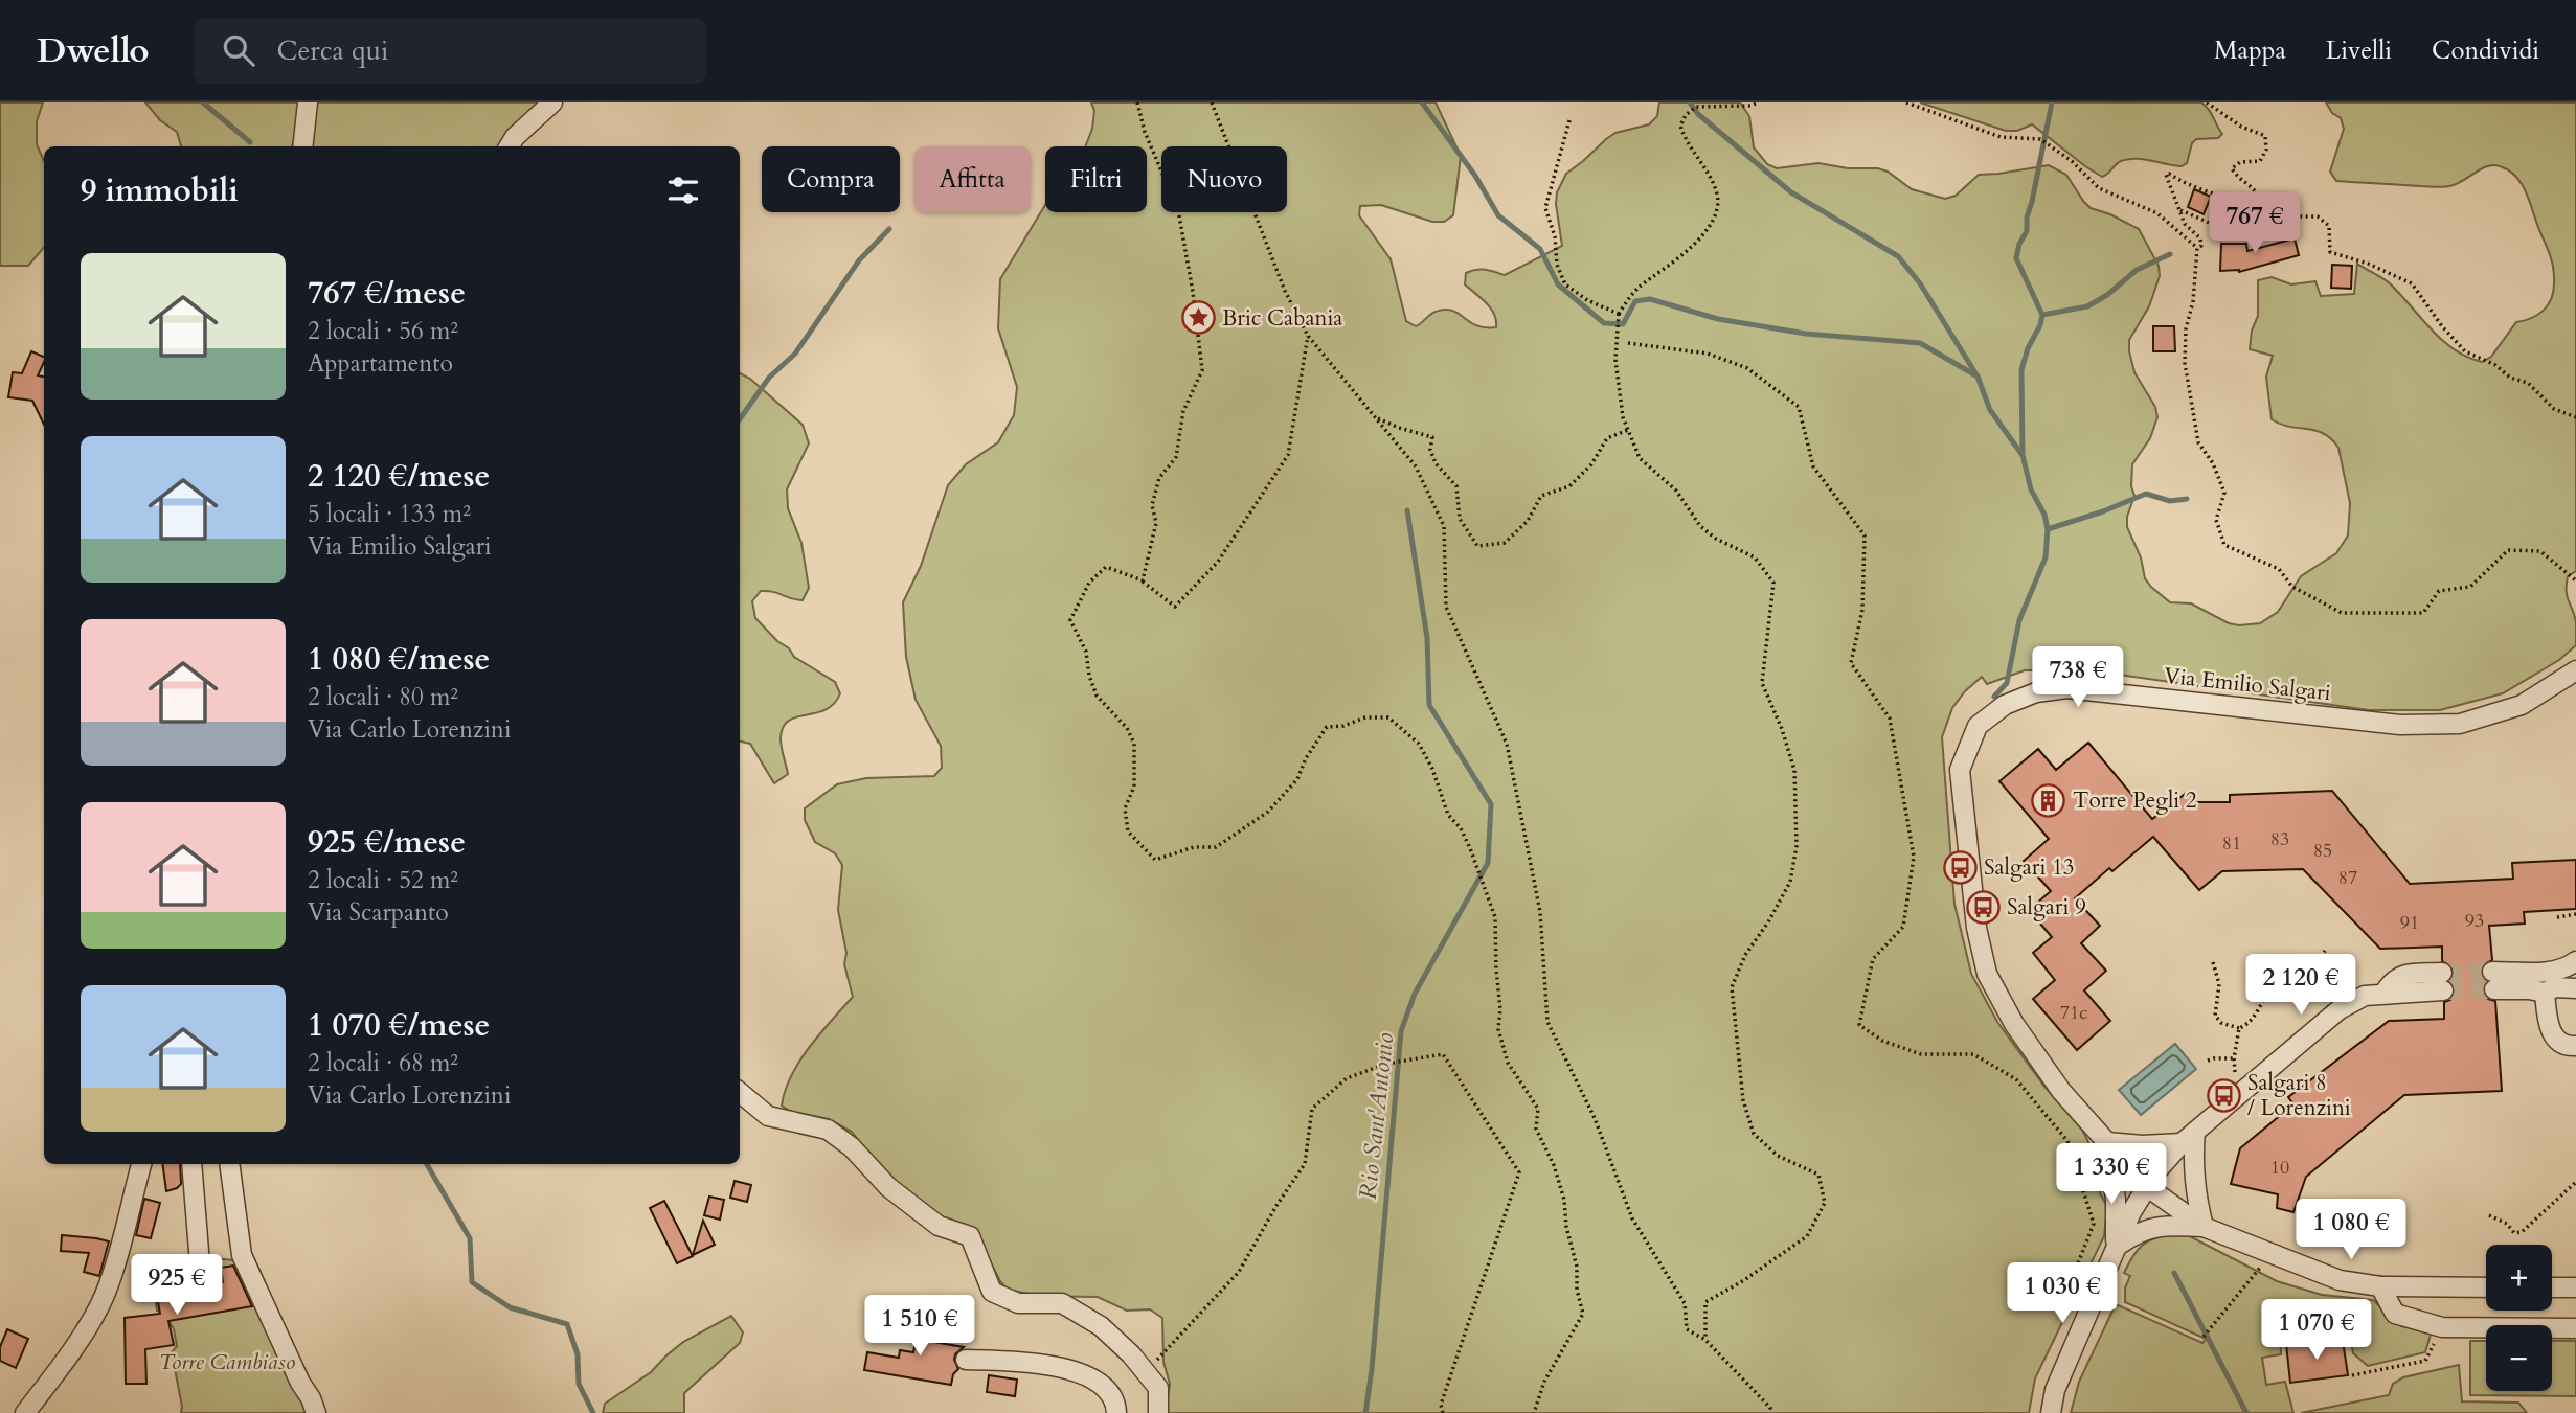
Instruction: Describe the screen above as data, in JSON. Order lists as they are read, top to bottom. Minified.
{"streets":{"street":["Via Emilio Salgari"]},"water":["Rio Sant'Antonio"],"parks":["Torre Cambiaso"],"places":{"place":["Bric Cabania"],"building":["Torre Pegli 2"],"bus stop":["Salgari 13","Salgari 9","Salgari 8 / Lorenzini"]},"house_numbers":["83","81","85","87","93","91","71c","10"],"page":{"header":"Dwello","search":"Cerca qui","nav":["Mappa","Livelli","Condividi"],"chip":["Compra","Affitta","Filtri","Nuovo"],"heading":"9 immobili","price":["767 €","738 €","2 120 €","1 330 €","1 080 €","925 €","1 030 €","1 510 €","1 070 €"],"list":[{"name":"767 €/mese","note":"2 locali · 56 m² · Appartamento"},{"name":"2 120 €/mese","note":"5 locali · 133 m² · Via Emilio Salgari"},{"name":"1 080 €/mese","note":"2 locali · 80 m² · Via Carlo Lorenzini"},{"name":"925 €/mese","note":"2 locali · 52 m² · Via Scarpanto"},{"name":"1 070 €/mese","note":"2 locali · 68 m² · Via Carlo Lorenzini"}],"map_buttons":["+","−"]}}
